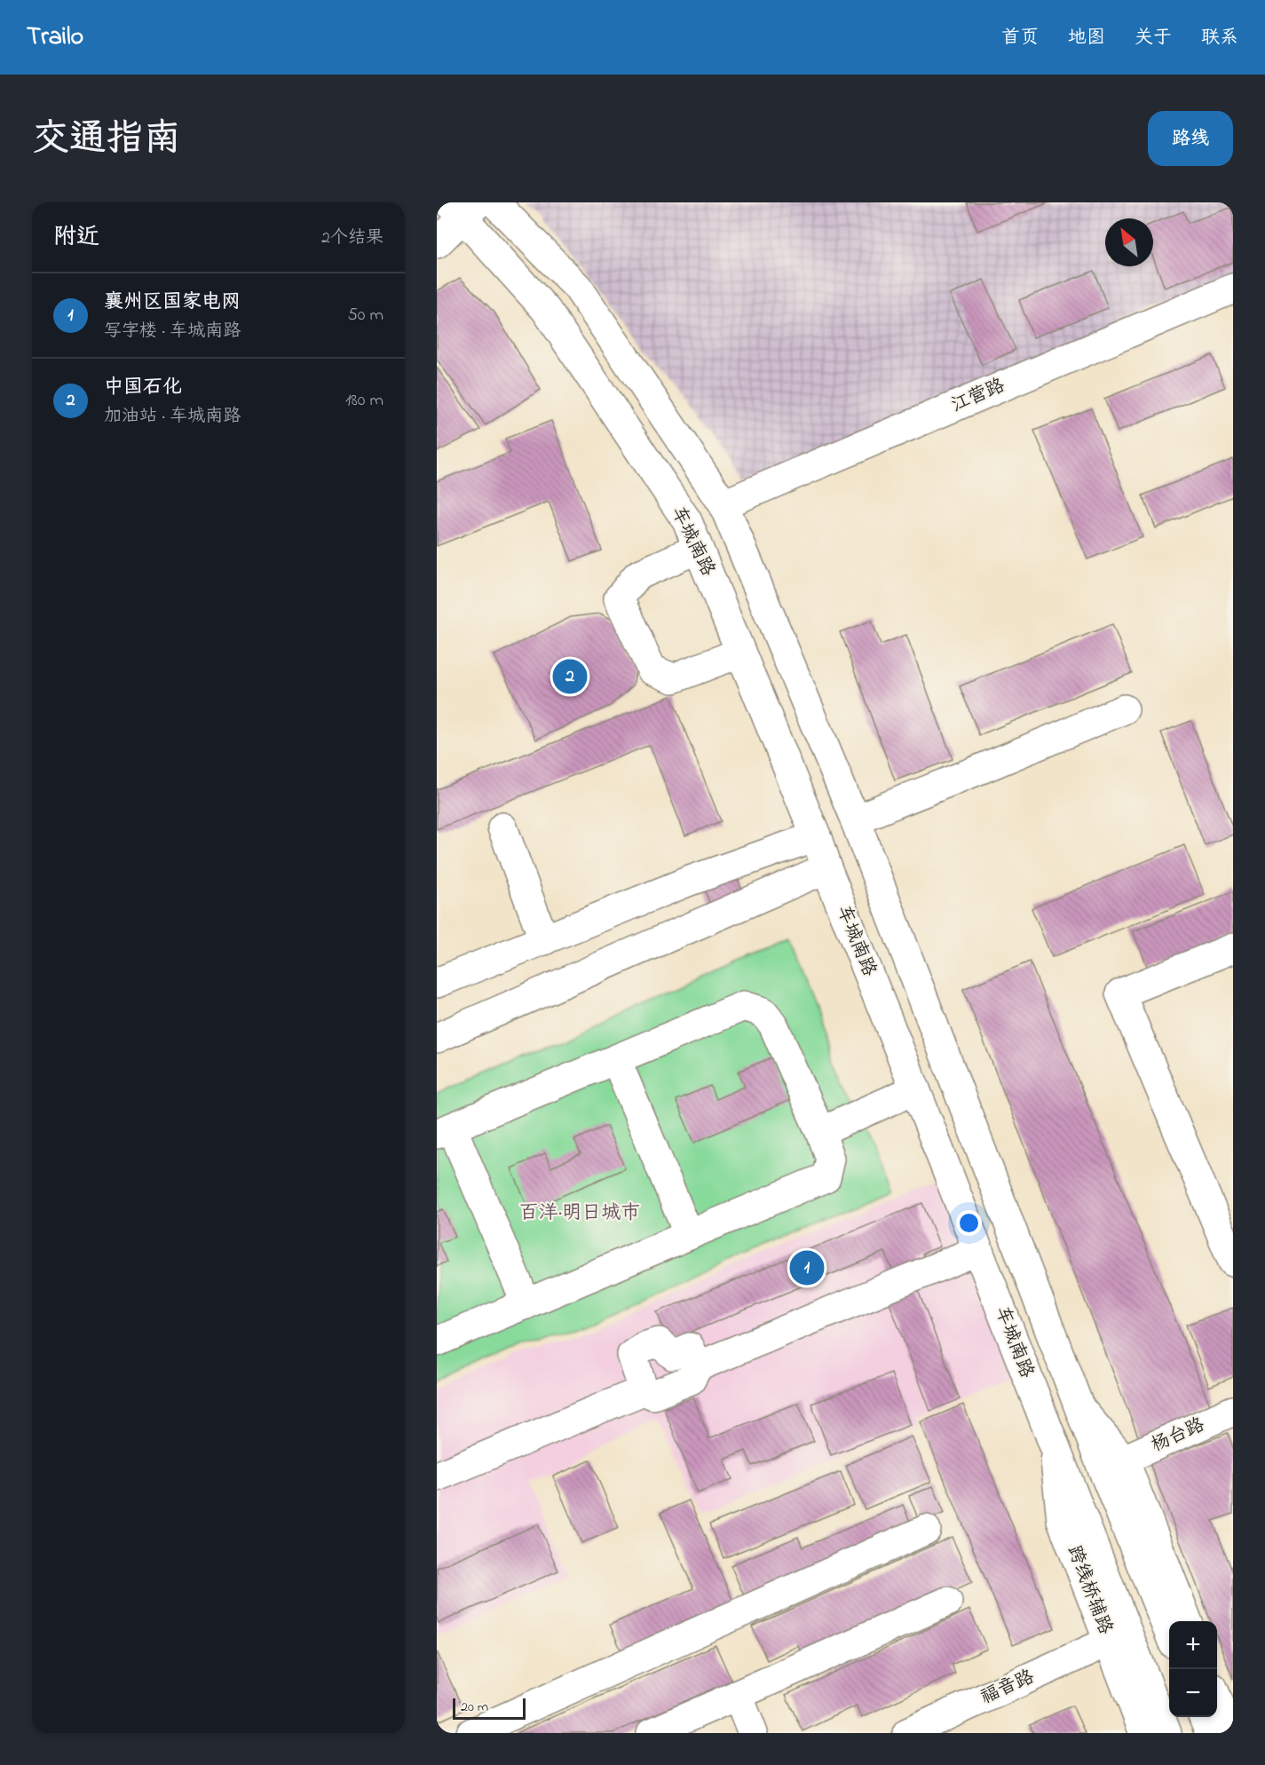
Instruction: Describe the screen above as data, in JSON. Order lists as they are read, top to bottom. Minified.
{"streets":{"main road":["江营路","车城南路","杨台路","跨线桥辅路","福音路"]},"crossings":[["江营路","车城南路"],["车城南路","跨线桥辅路"],["跨线桥辅路","福音路"]],"districts":["百洋·明日城市"],"scale_bar":"20 m","north":"top left","page":{"header":"Trailo","nav":["首页","地图","关于","联系"],"title":"交通指南","buttons":"路线","heading":["附近","2个结果"],"list":[{"mark":"1","name":"襄州区国家电网","note":"写字楼 · 车城南路","value":"50 m"},{"mark":"2","name":"中国石化","note":"加油站 · 车城南路","value":"180 m"}],"pins":["2","1"],"map_buttons":["+","−"],"scale":"20 m"}}
